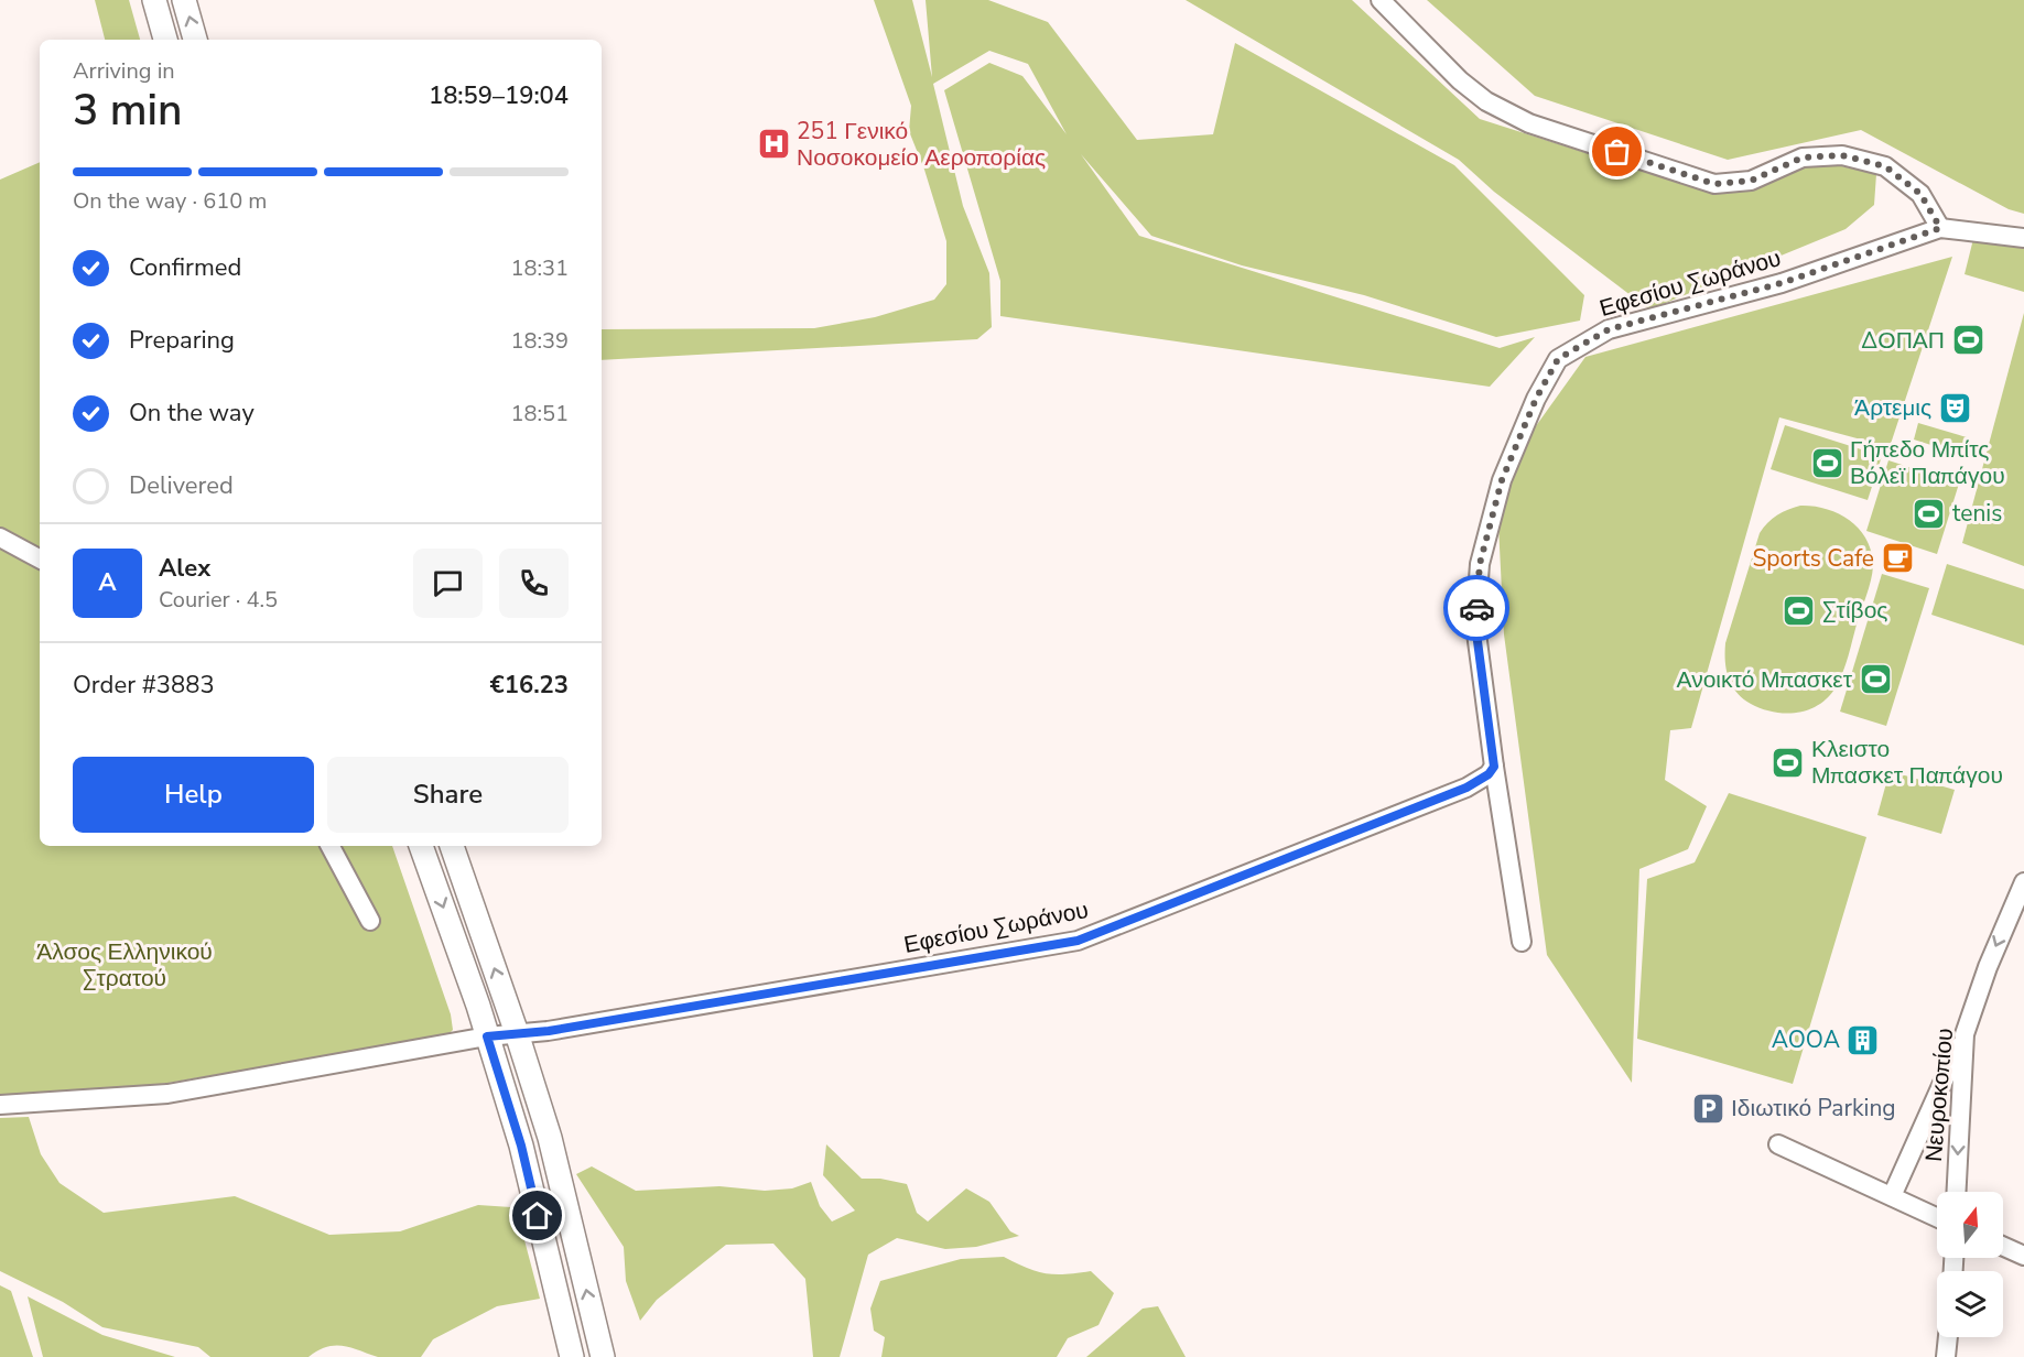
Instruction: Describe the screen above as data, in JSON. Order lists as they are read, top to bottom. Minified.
{"streets":{"street":["Εφεσίου Σωράνου","Νευροκοπίου"]},"parks":["Άλσος Ελληνικού Στρατού"],"places":{"hospital":["251 Γενικό Νοσοκομείο Αεροπορίας"],"sports":["ΔΟΠΑΠ","Γήπεδο Μπίτς Βόλεϊ Παπάγου","tenis","Στίβος","Ανοικτό Μπασκετ","Κλειστο Μπασκετ Παπάγου"],"theatre":["Άρτεμις"],"cafe":["Sports Cafe"],"building":["AOOA"],"parking":["Ιδιωτικό Parking"]},"north":"top","page":{"heading":["3 min","Arriving in","18:59–19:04"],"panel":["Alex","Courier · 4.5","Order #3883","€16.23"],"bar":"On the way · 610 m","list":[["Confirmed","18:31"],["Preparing","18:39"],["On the way","18:51"],"Delivered"],"round":"A","buttons":["Help","Share"]}}
